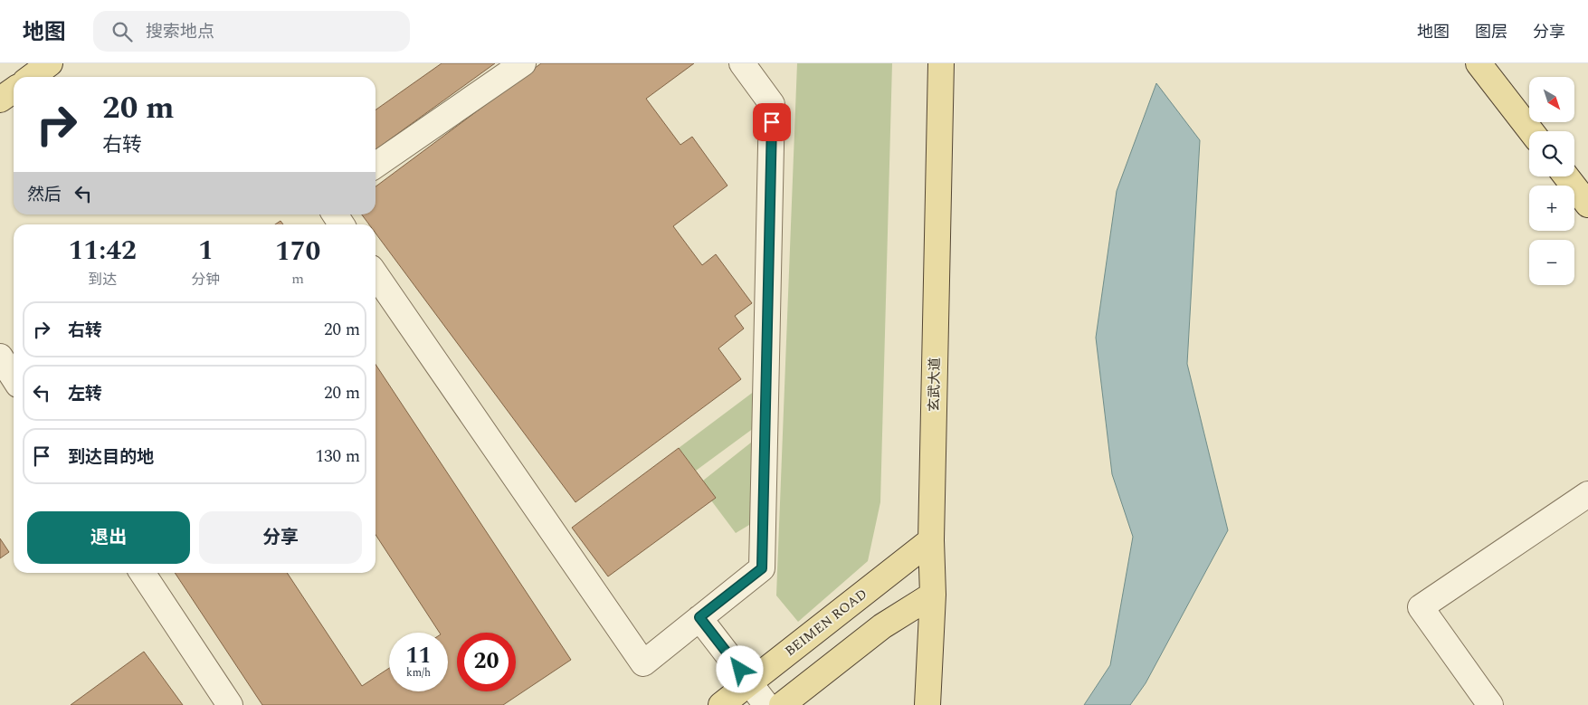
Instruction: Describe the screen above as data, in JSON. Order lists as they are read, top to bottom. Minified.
{"streets":{"main road":["玄武大道","BEIMEN ROAD"]},"crossings":[["玄武大道","BEIMEN ROAD"]],"north":"bottom right","page":{"header":"地图","search":"搜索地点","nav":["地图","图层","分享"],"map_buttons":["+","−"],"turn":["20 m","右转"],"then":"然后","eta":["11:42","到达","1","分钟","170","m"],"list":[{"name":"右转","value":"20 m"},{"name":"左转","value":"20 m"},{"name":"到达目的地","value":"130 m"}],"buttons":["退出","分享"],"speed":"11 km/h","limit":"20"}}
